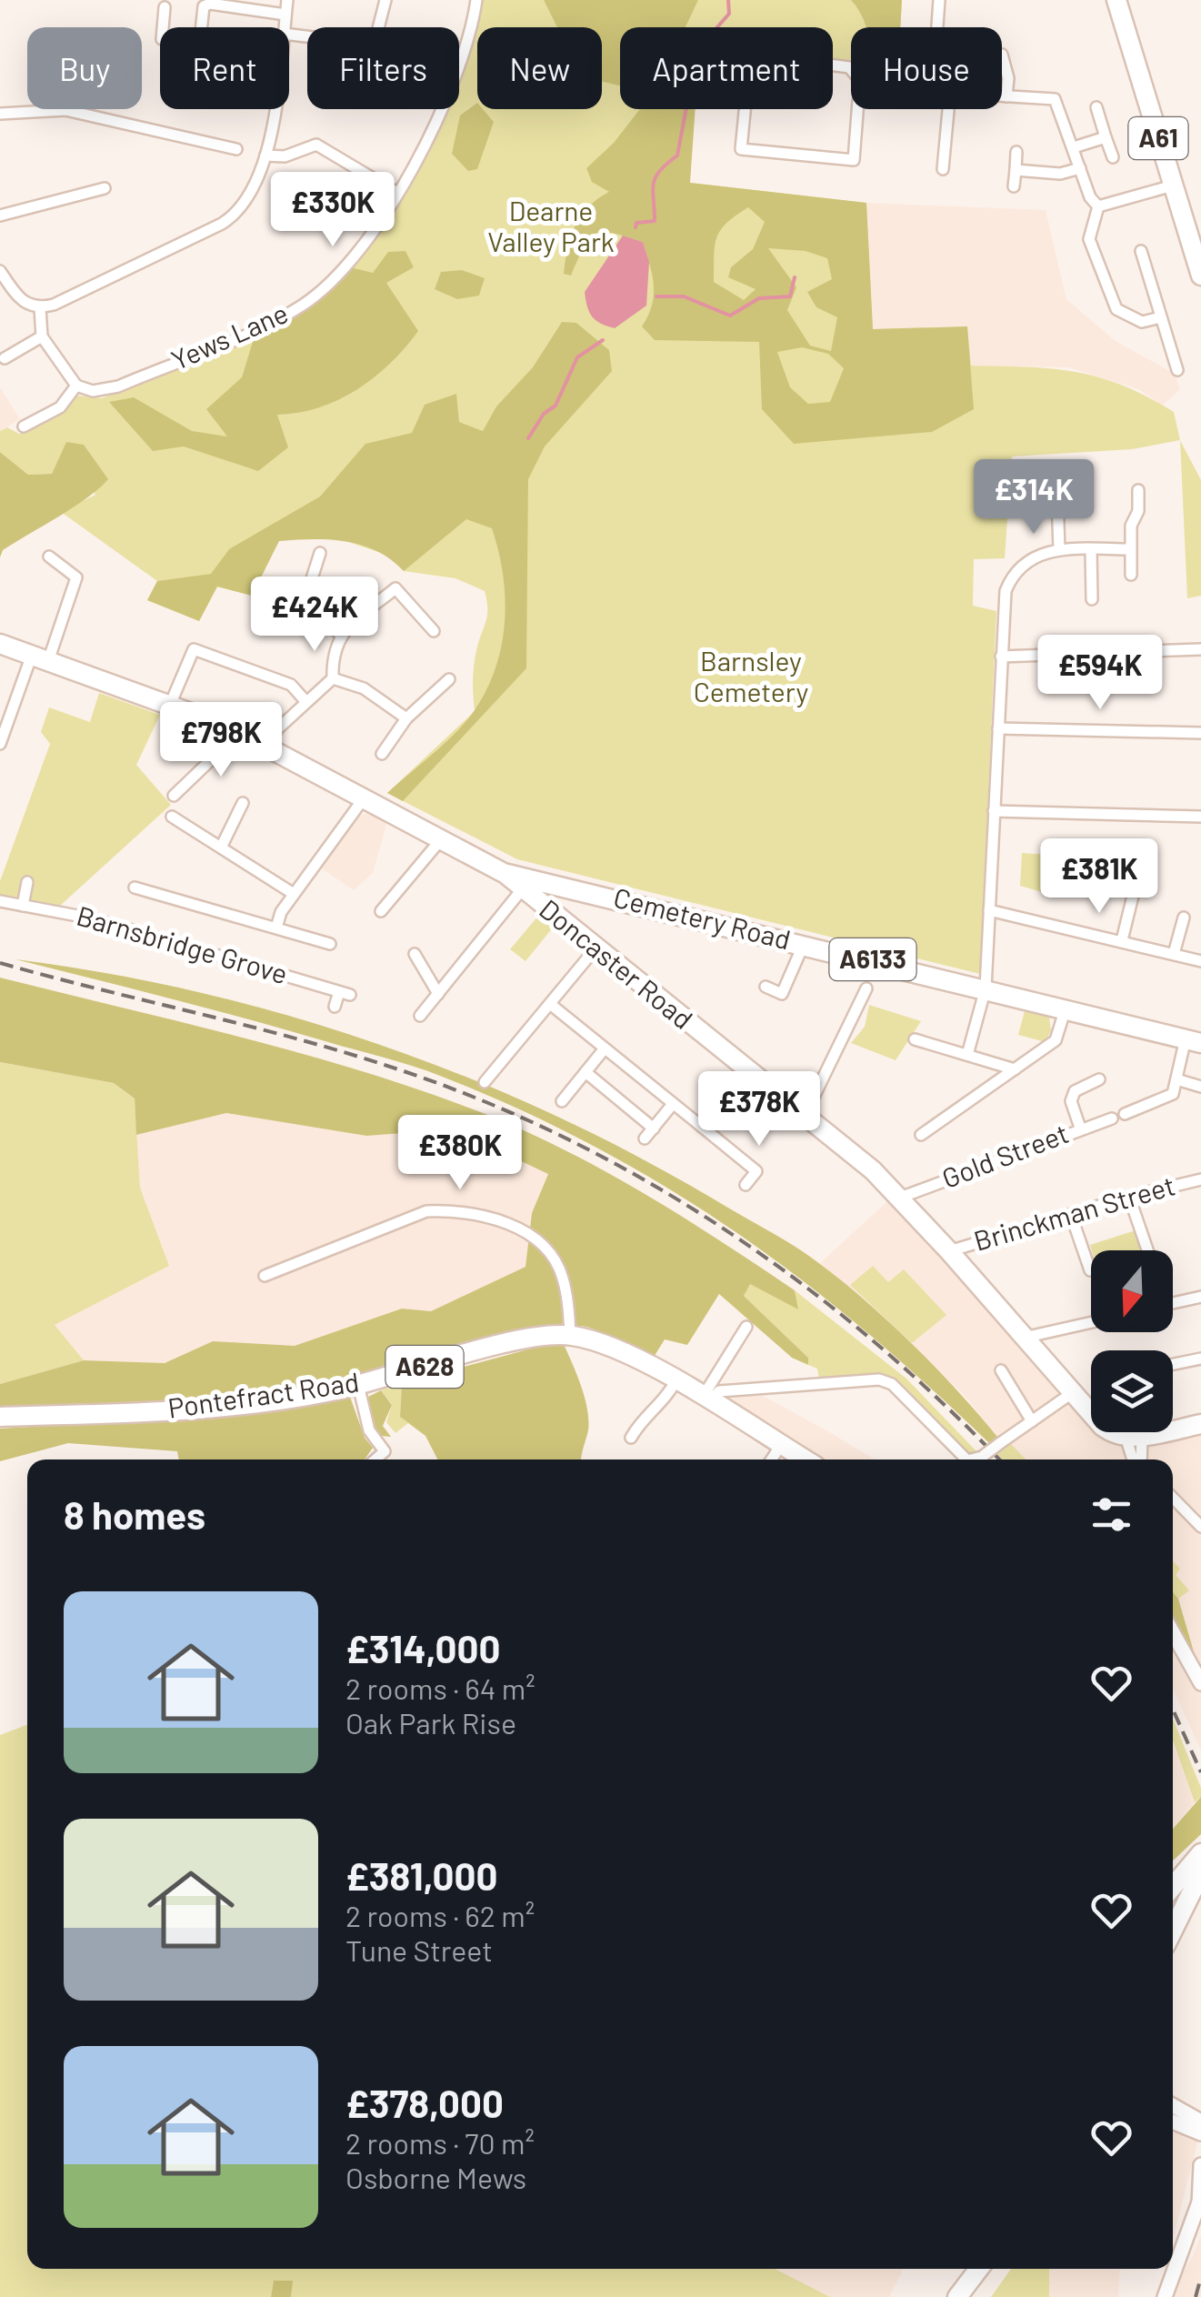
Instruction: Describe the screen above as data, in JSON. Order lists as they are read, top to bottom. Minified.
{"streets":{"highway":["A61","Cemetery Road","A6133","Doncaster Road","A628","Pontefract Road"],"street":["Yews Lane","Barnsbridge Grove","Gold Street","Brinckman Street"]},"crossings":[["Cemetery Road","A6133"],["A6133","Doncaster Road"],["Doncaster Road","Gold Street"],["Doncaster Road","Brinckman Street"]],"parks":["Dearne Valley Park","Barnsley Cemetery"],"north":"bottom","page":{"chip":["Buy","Rent","Filters","New","Apartment","House"],"price":["£330K","£314K","£424K","£594K","£798K","£381K","£378K","£380K"],"heading":"8 homes","list":[{"name":"£314,000","note":"2 rooms · 64 m² · Oak Park Rise"},{"name":"£381,000","note":"2 rooms · 62 m² · Tune Street"},{"name":"£378,000","note":"2 rooms · 70 m² · Osborne Mews"}]}}
